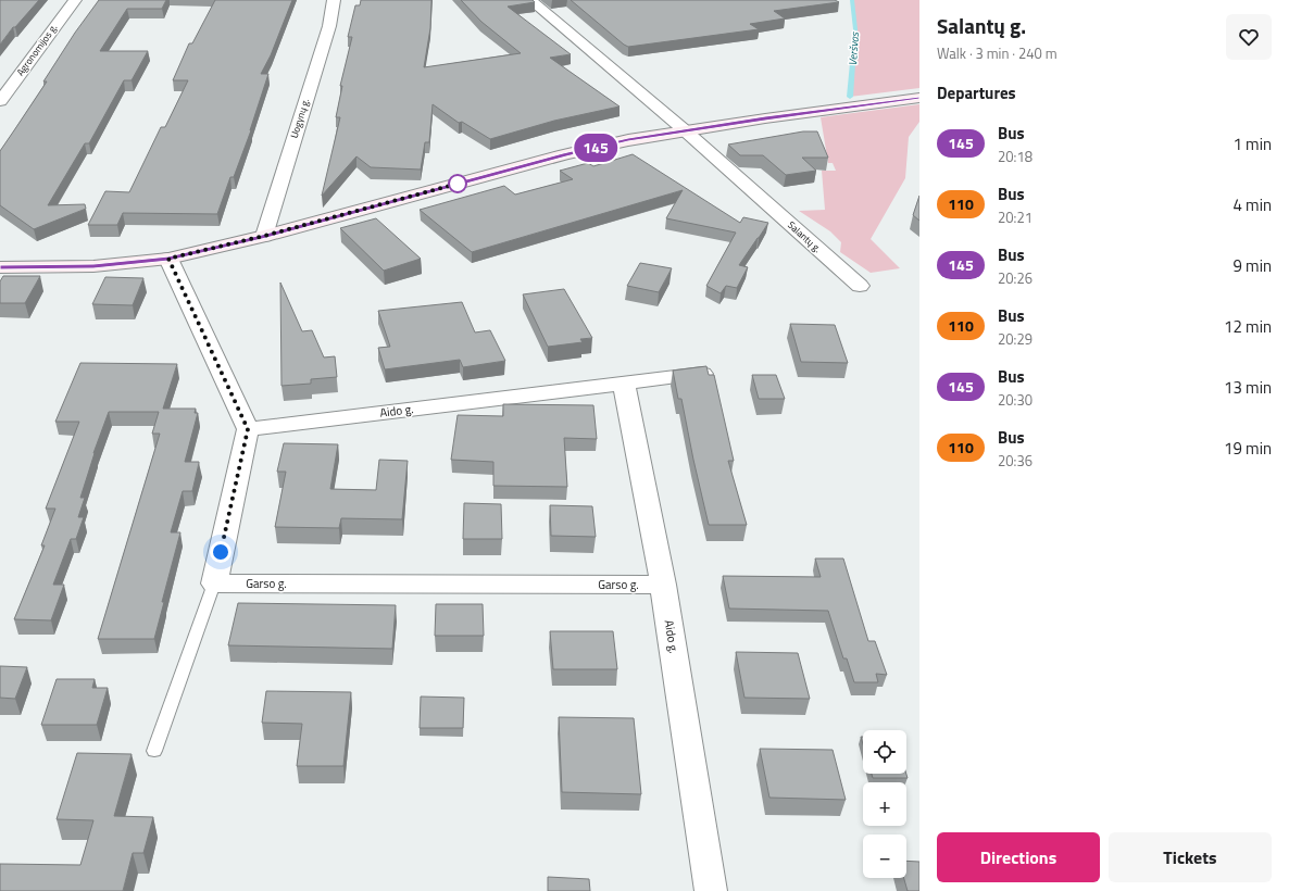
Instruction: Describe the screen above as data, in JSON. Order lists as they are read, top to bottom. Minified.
{"streets":{"street":["Agronomijos g.","Uogynų g.","Salantų g.","Aido g.","Garso g."]},"crossings":[["Aido g.","Garso g."]],"water":["Veršvas"],"lines":["bus line 145"],"page":{"on_map":"145","heading":[["Salantų g.","Walk · 3 min · 240 m"],"Departures"],"list":[{"mark":"145","name":"Bus","note":"20:18","value":"1 min"},{"mark":"110","name":"Bus","note":"20:21","value":"4 min"},{"mark":"145","name":"Bus","note":"20:26","value":"9 min"},{"mark":"110","name":"Bus","note":"20:29","value":"12 min"},{"mark":"145","name":"Bus","note":"20:30","value":"13 min"},{"mark":"110","name":"Bus","note":"20:36","value":"19 min"}],"map_buttons":["+","−"],"buttons":["Directions","Tickets"]}}
